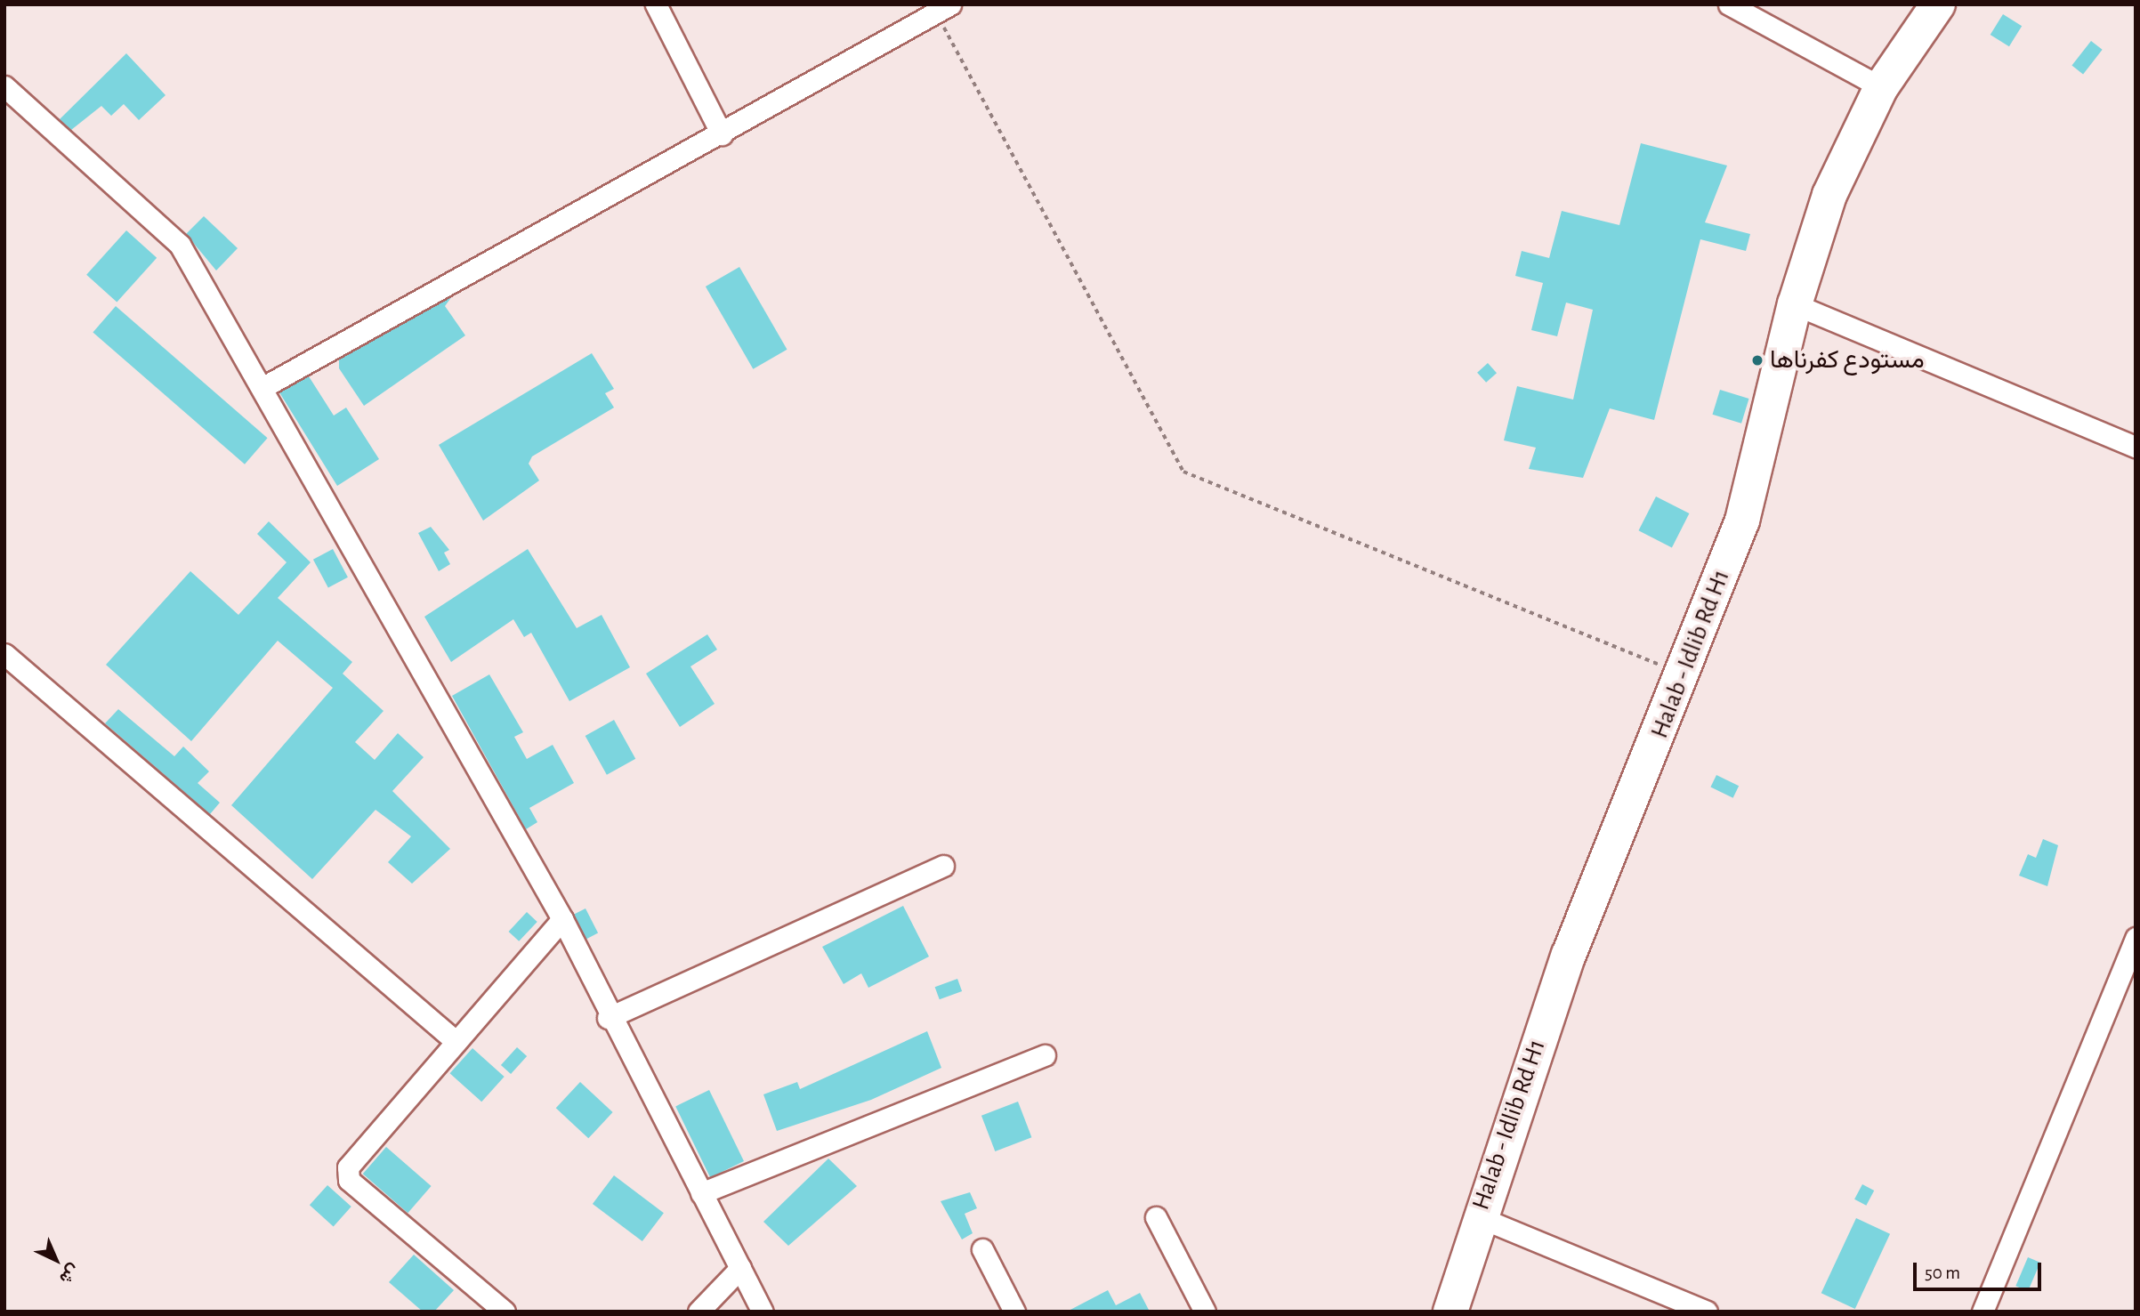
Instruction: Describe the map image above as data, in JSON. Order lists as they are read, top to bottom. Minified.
{"streets":{"highway":["Halab - Idlib Rd H1"]},"places":["مستودع كفرناها"],"scale_bar":"50 m","north":"bottom right"}
